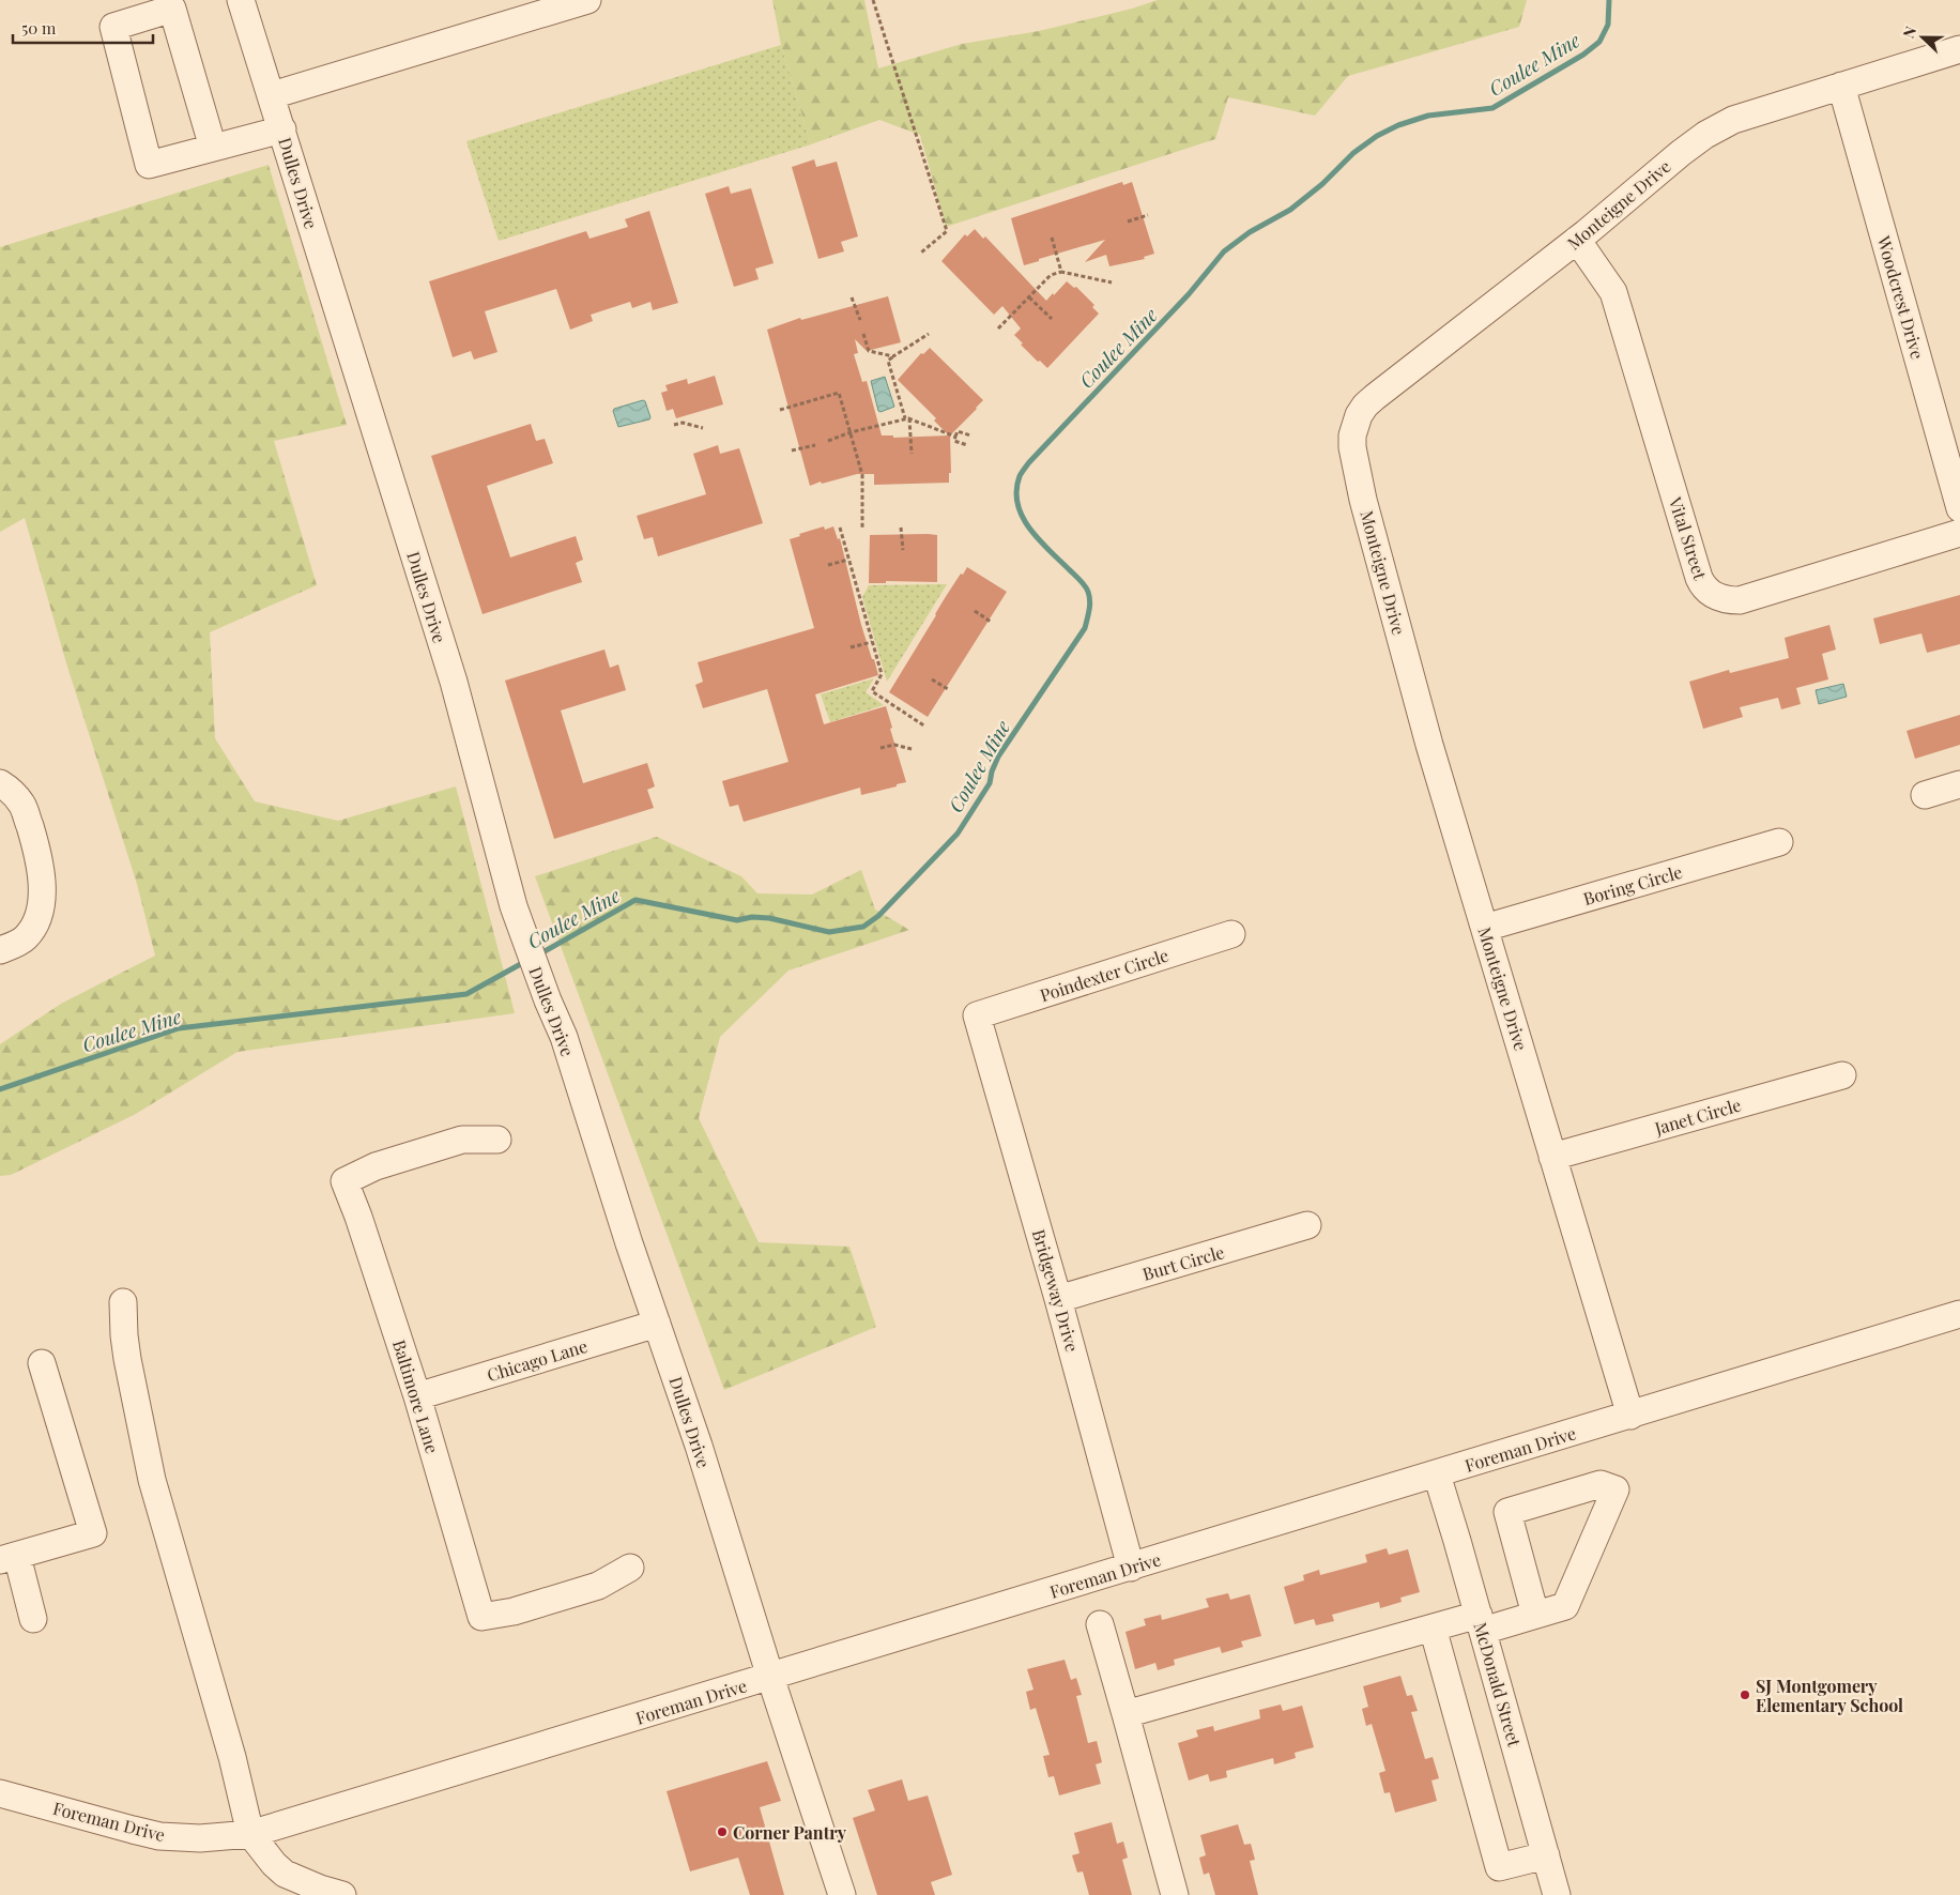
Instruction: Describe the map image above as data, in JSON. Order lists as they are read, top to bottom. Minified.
{"streets":{"street":["Dulles Drive","Monteigne Drive","Woodcrest Drive","Vital Street","Boring Circle","Poindexter Circle","Janet Circle","Burt Circle","Bridgeway Drive","Chicago Lane","Baltimore Lane","Foreman Drive","McDonald Street"]},"crossings":[["Dulles Drive","Chicago Lane"],["Dulles Drive","Foreman Drive"],["Monteigne Drive","Woodcrest Drive"],["Monteigne Drive","Vital Street"],["Monteigne Drive","Boring Circle"],["Monteigne Drive","Janet Circle"],["Monteigne Drive","Foreman Drive"],["Poindexter Circle","Bridgeway Drive"],["Burt Circle","Bridgeway Drive"],["Bridgeway Drive","Foreman Drive"],["Chicago Lane","Baltimore Lane"],["Foreman Drive","McDonald Street"]],"water":["Coulee Mine"],"places":["SJ Montgomery Elementary School","Corner Pantry"],"scale_bar":"50 m","north":"left"}
